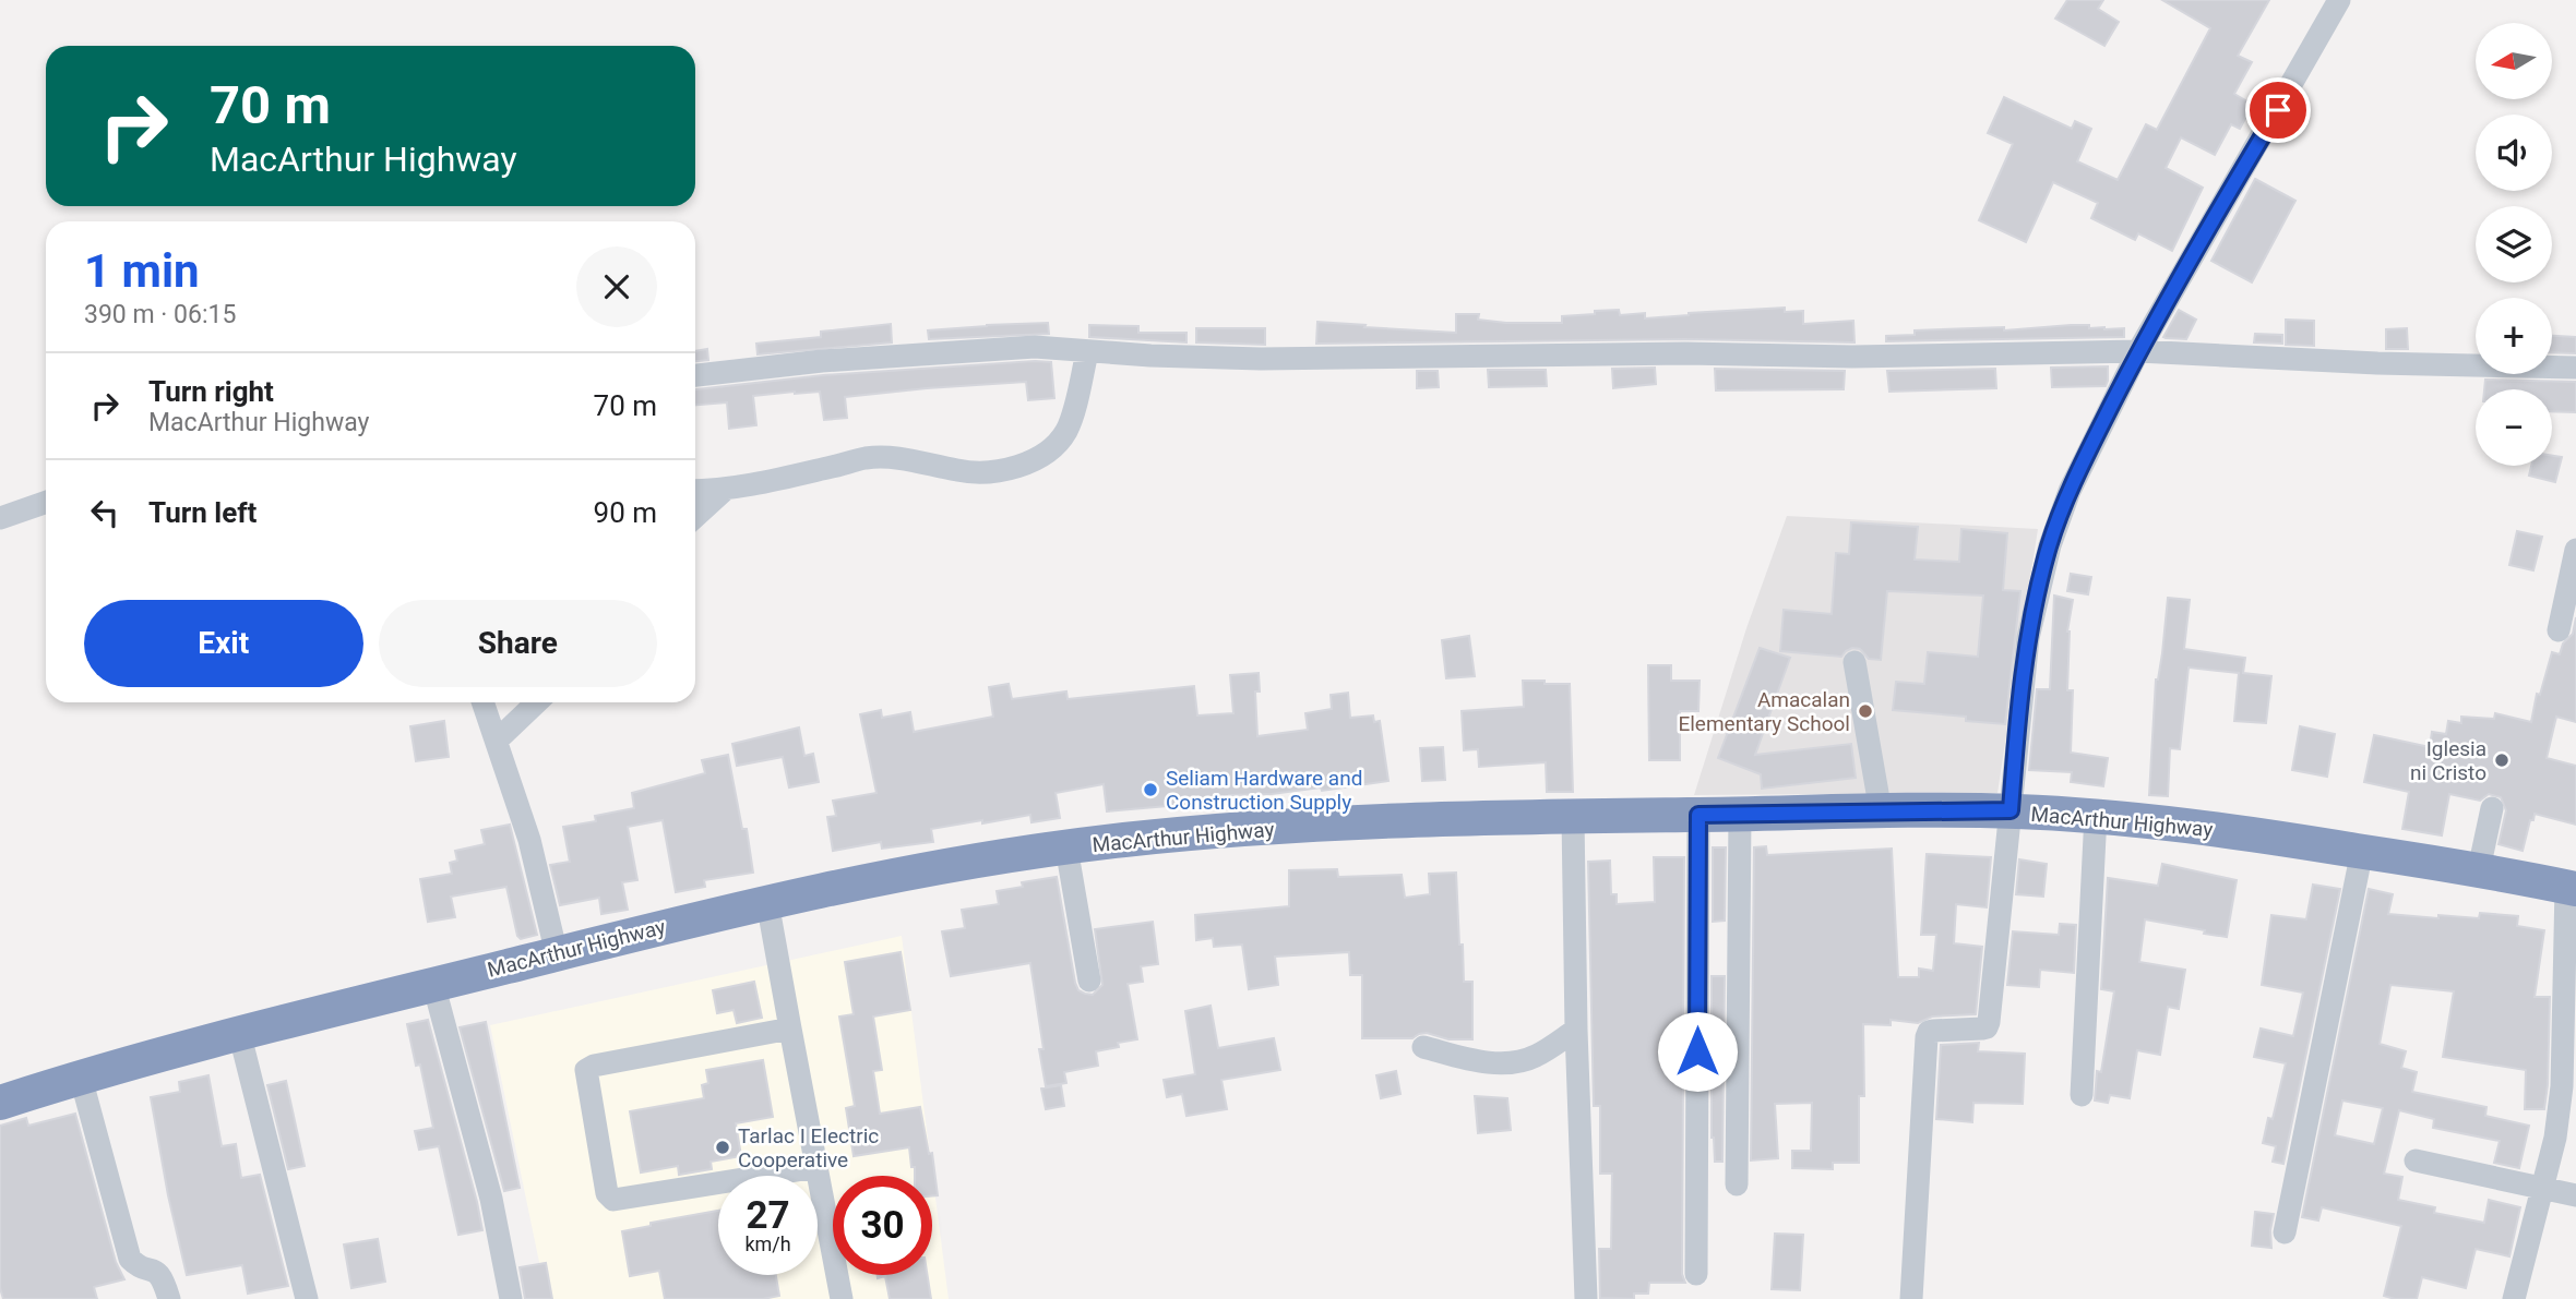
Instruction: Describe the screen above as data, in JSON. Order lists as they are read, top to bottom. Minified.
{"streets":{"highway":["MacArthur Highway"]},"places":["Amacalan Elementary School","Iglesia ni Cristo","Seliam Hardware and Construction Supply","Tarlac I Electric Cooperative"],"north":"left","page":{"map_buttons":["+","−"],"turn":["70 m","MacArthur Highway"],"heading":["1 min","390 m · 06:15"],"list":[{"name":"Turn right","note":"MacArthur Highway","value":"70 m"},{"name":"Turn left","value":"90 m"}],"buttons":["Exit","Share"],"speed":"27 km/h","limit":"30"}}
